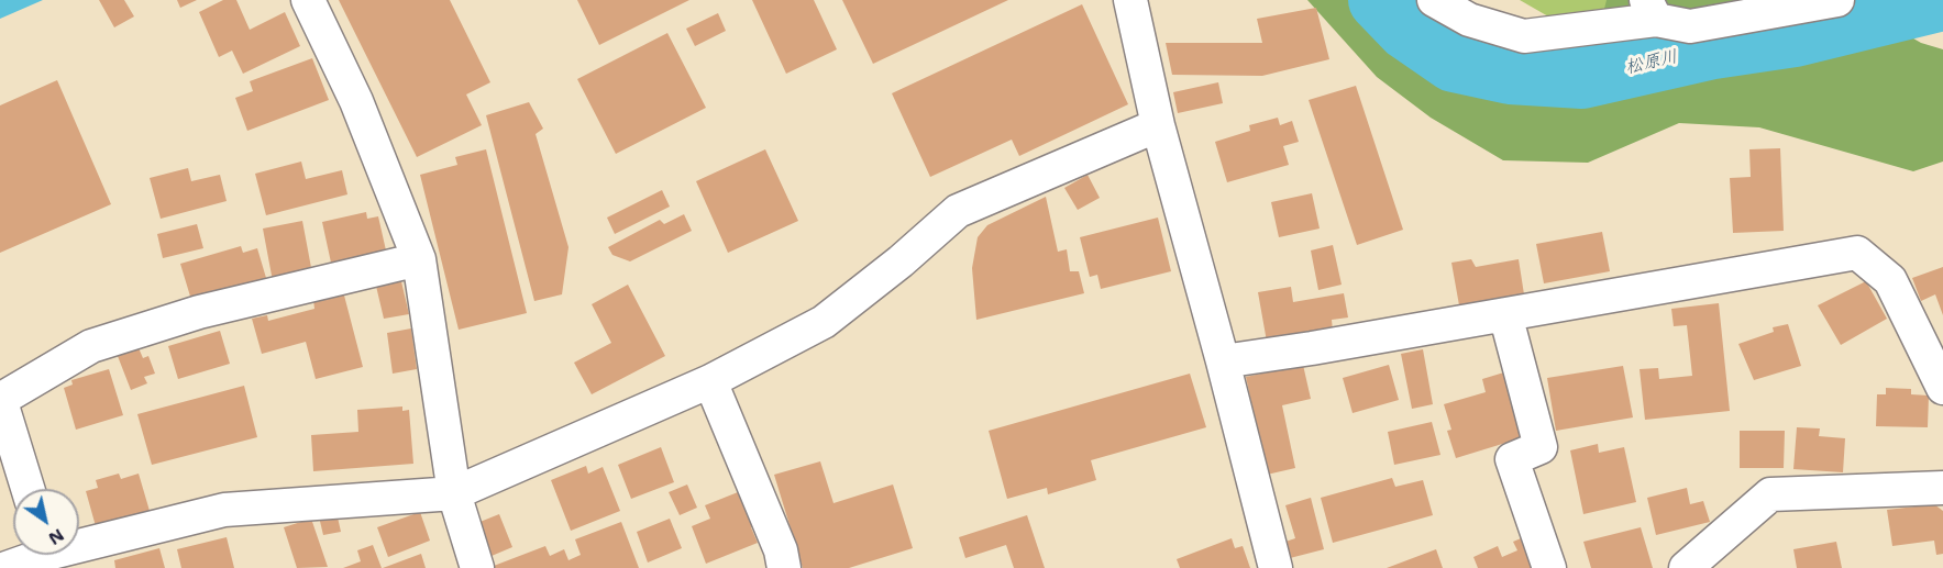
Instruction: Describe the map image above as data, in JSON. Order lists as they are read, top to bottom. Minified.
{"water":["松原川"],"north":"bottom right"}
